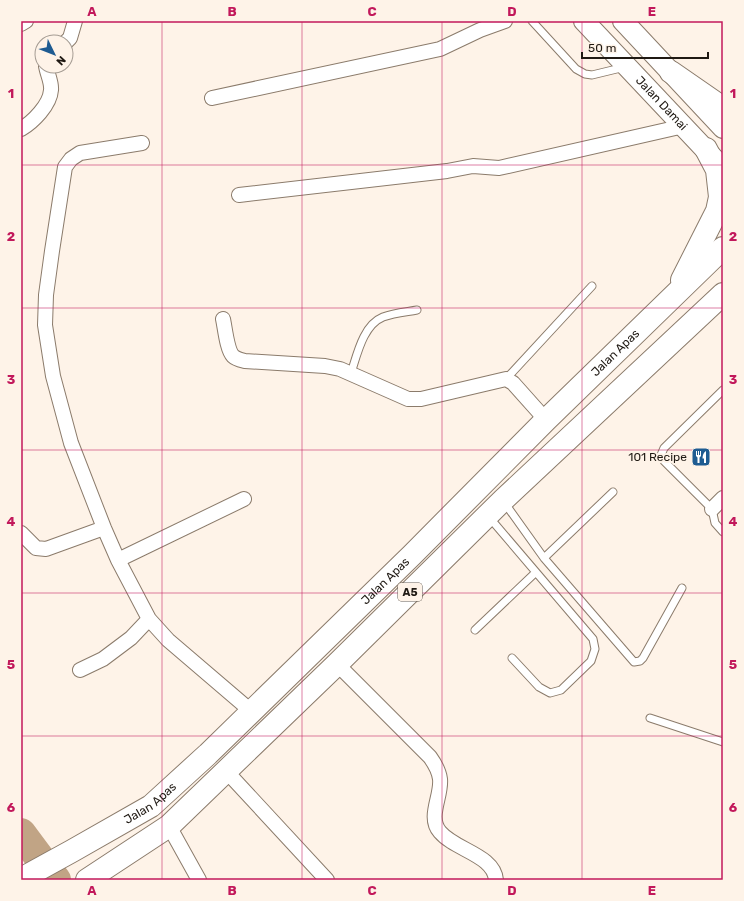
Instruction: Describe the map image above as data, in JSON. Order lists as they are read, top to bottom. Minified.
{"streets":{"highway":["Jalan Apas","A5"],"main road":["Jalan Damai"]},"places":{"restaurant":["101 Recipe"]},"scale_bar":"50 m","north":"bottom right","grid":{"columns":["A","B","C","D","E"],"rows":["1","2","3","4","5","6"]}}
